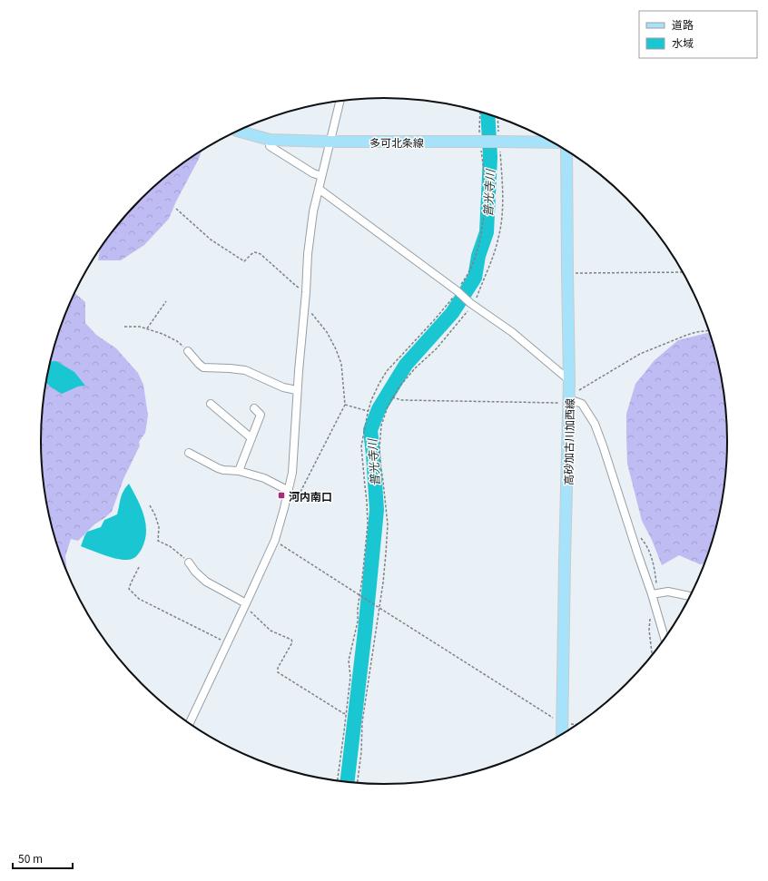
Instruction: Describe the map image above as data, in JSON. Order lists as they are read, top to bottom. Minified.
{"streets":{"main road":["多可北条線","高砂加古川加西線"]},"water":["普光寺川"],"places":{"transit":["河内南口"]},"legend":["道路","水域"],"scale_bar":"50 m"}
